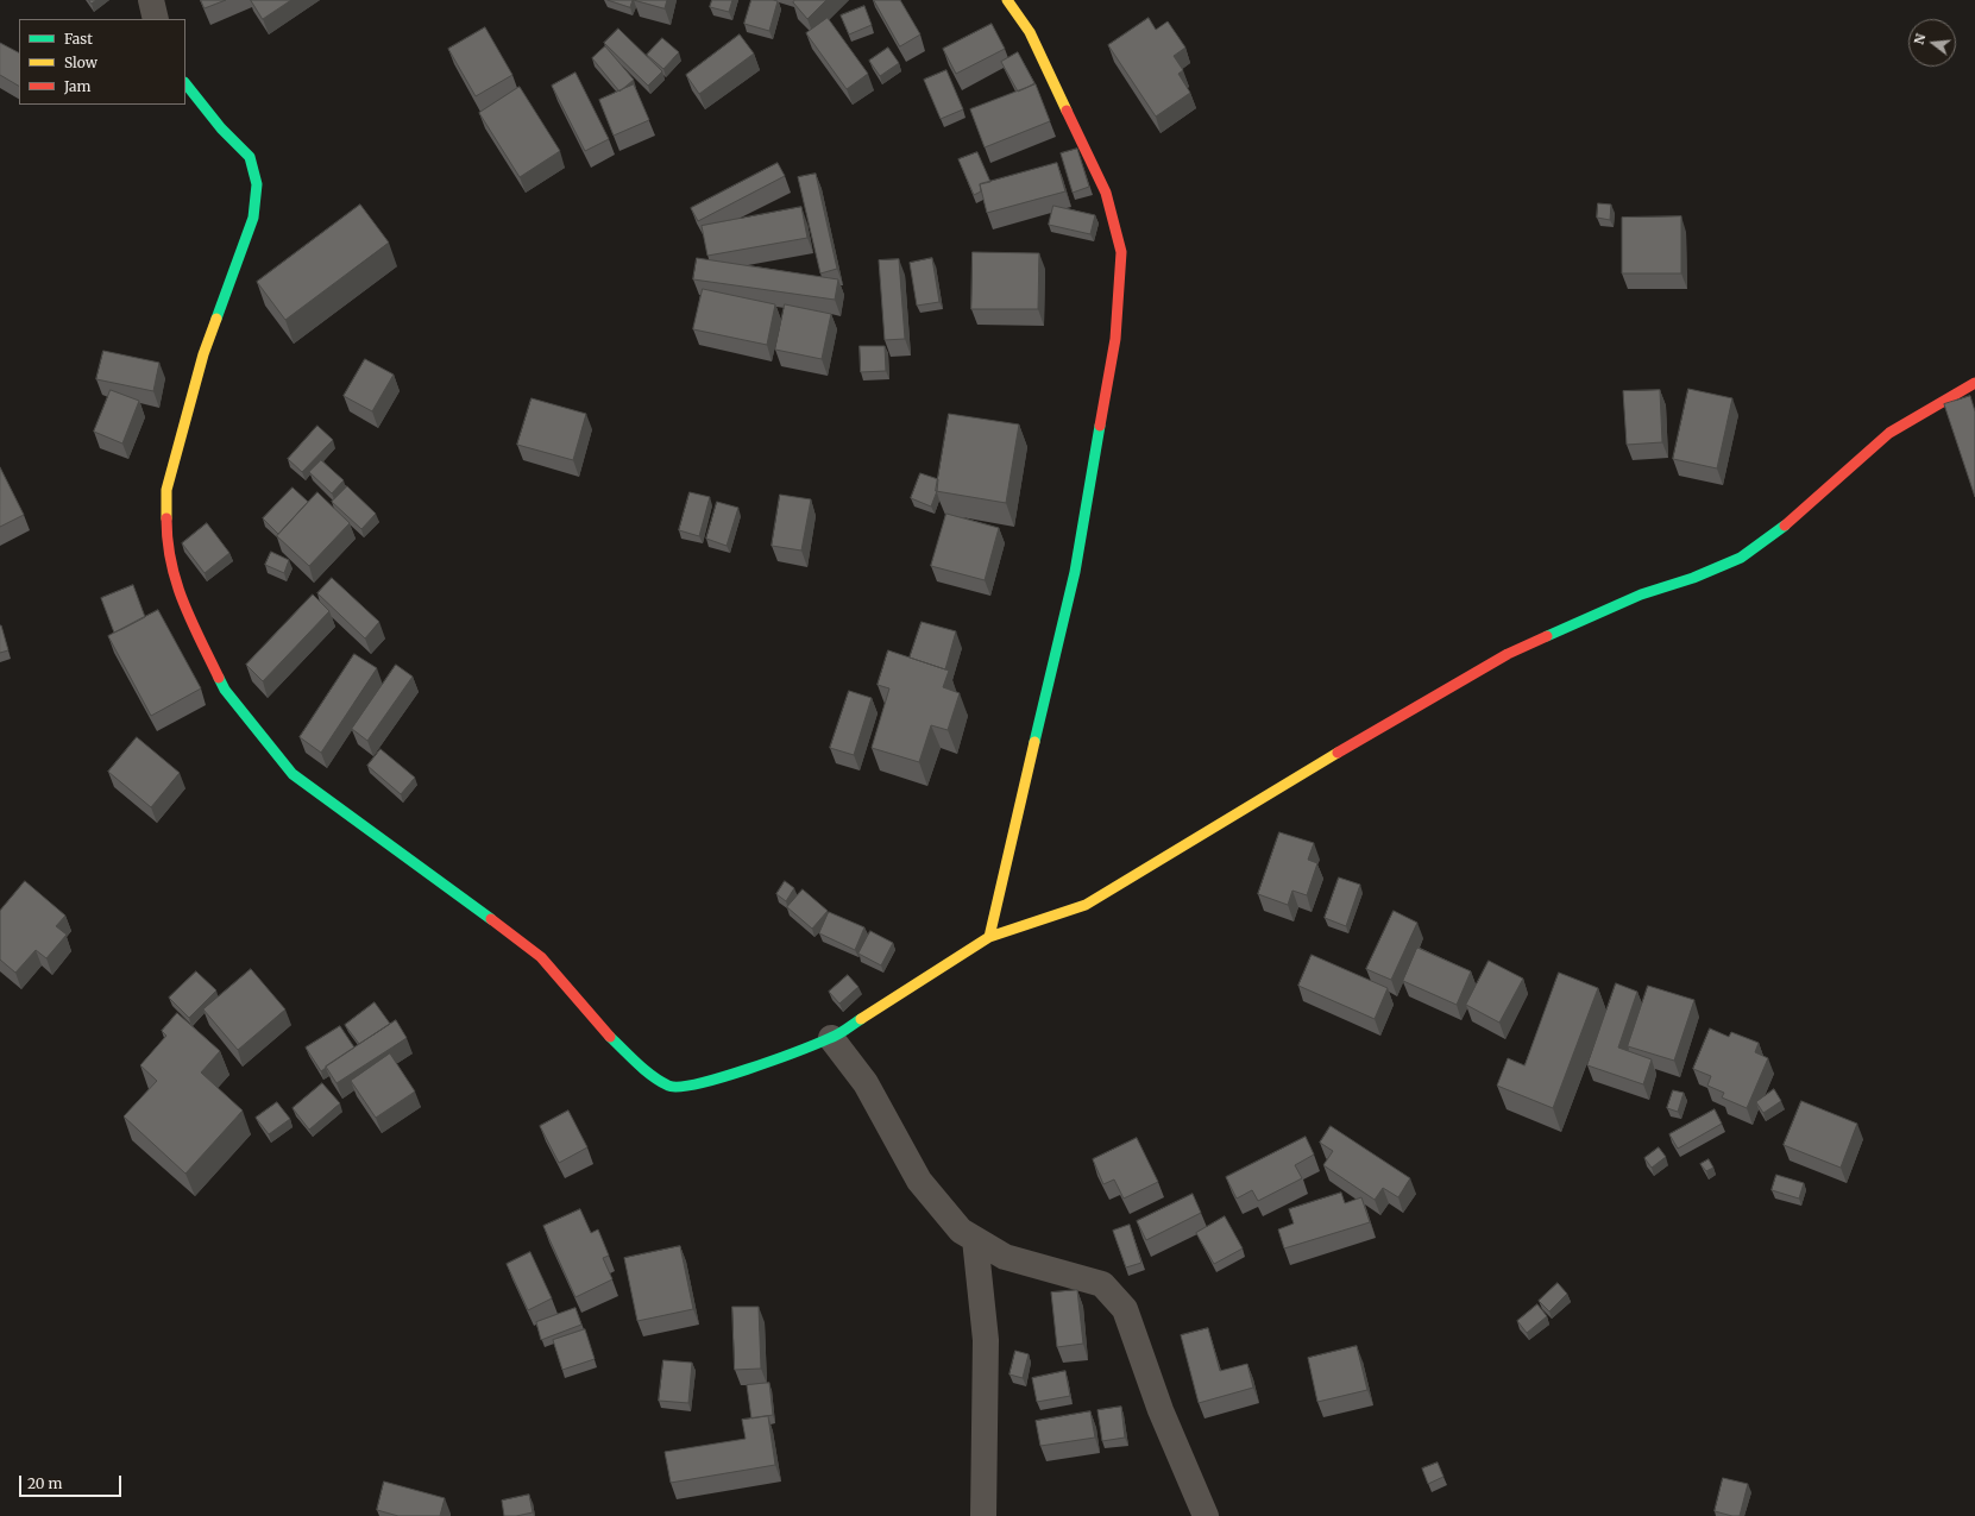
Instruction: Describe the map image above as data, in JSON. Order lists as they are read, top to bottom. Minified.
{"legend":["Fast","Slow","Jam"],"scale_bar":"20 m","north":"left"}
